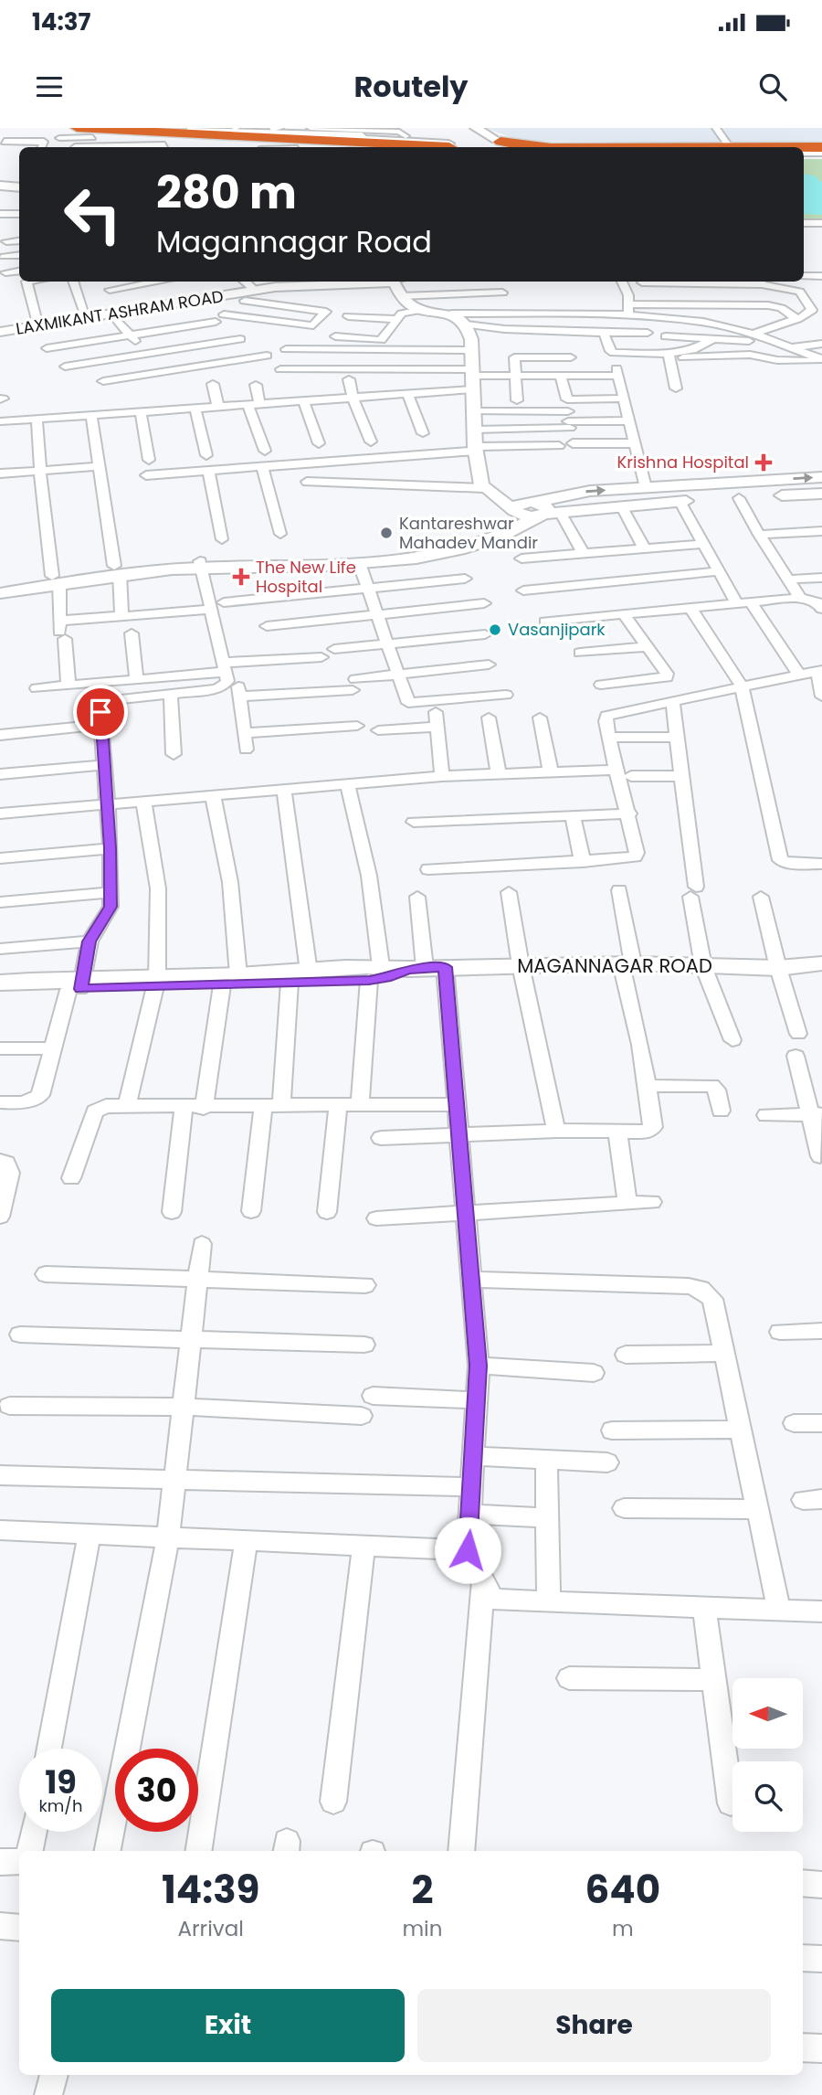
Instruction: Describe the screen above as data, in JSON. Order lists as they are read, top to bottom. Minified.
{"streets":{"street":["LAXMIKANT ASHRAM ROAD","MAGANNAGAR ROAD"]},"places":{"health":["Krishna Hospital","The New Life Hospital"],"other":["Kantareshwar Mahadev Mandir","Vasanjipark"]},"north":"left","page":{"status":"14:37","header":"Routely","turn":["280 m","Magannagar Road"],"speed":"19 km/h","limit":"30","eta":["14:39","Arrival","2","min","640","m"],"buttons":["Exit","Share"]}}
